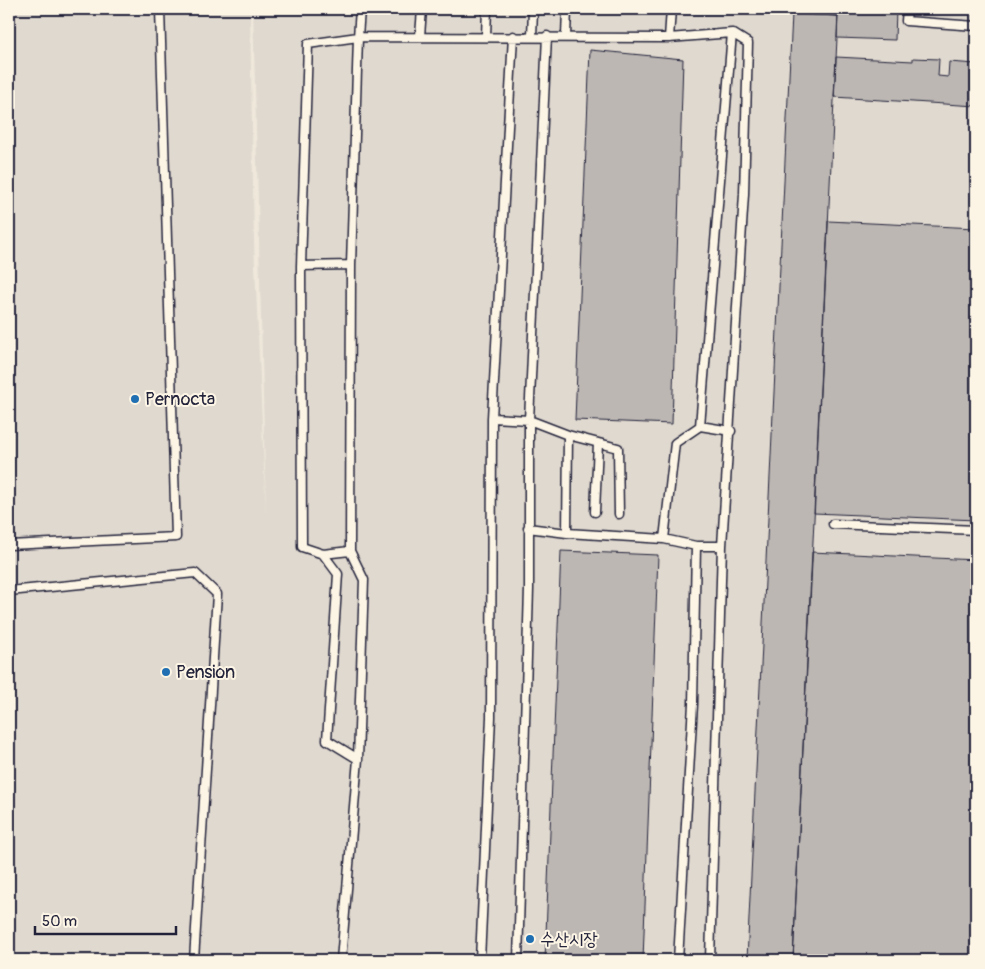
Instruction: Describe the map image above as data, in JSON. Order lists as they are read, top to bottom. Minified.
{"places":["Pernocta","Pension","수산시장"],"scale_bar":"50 m"}
